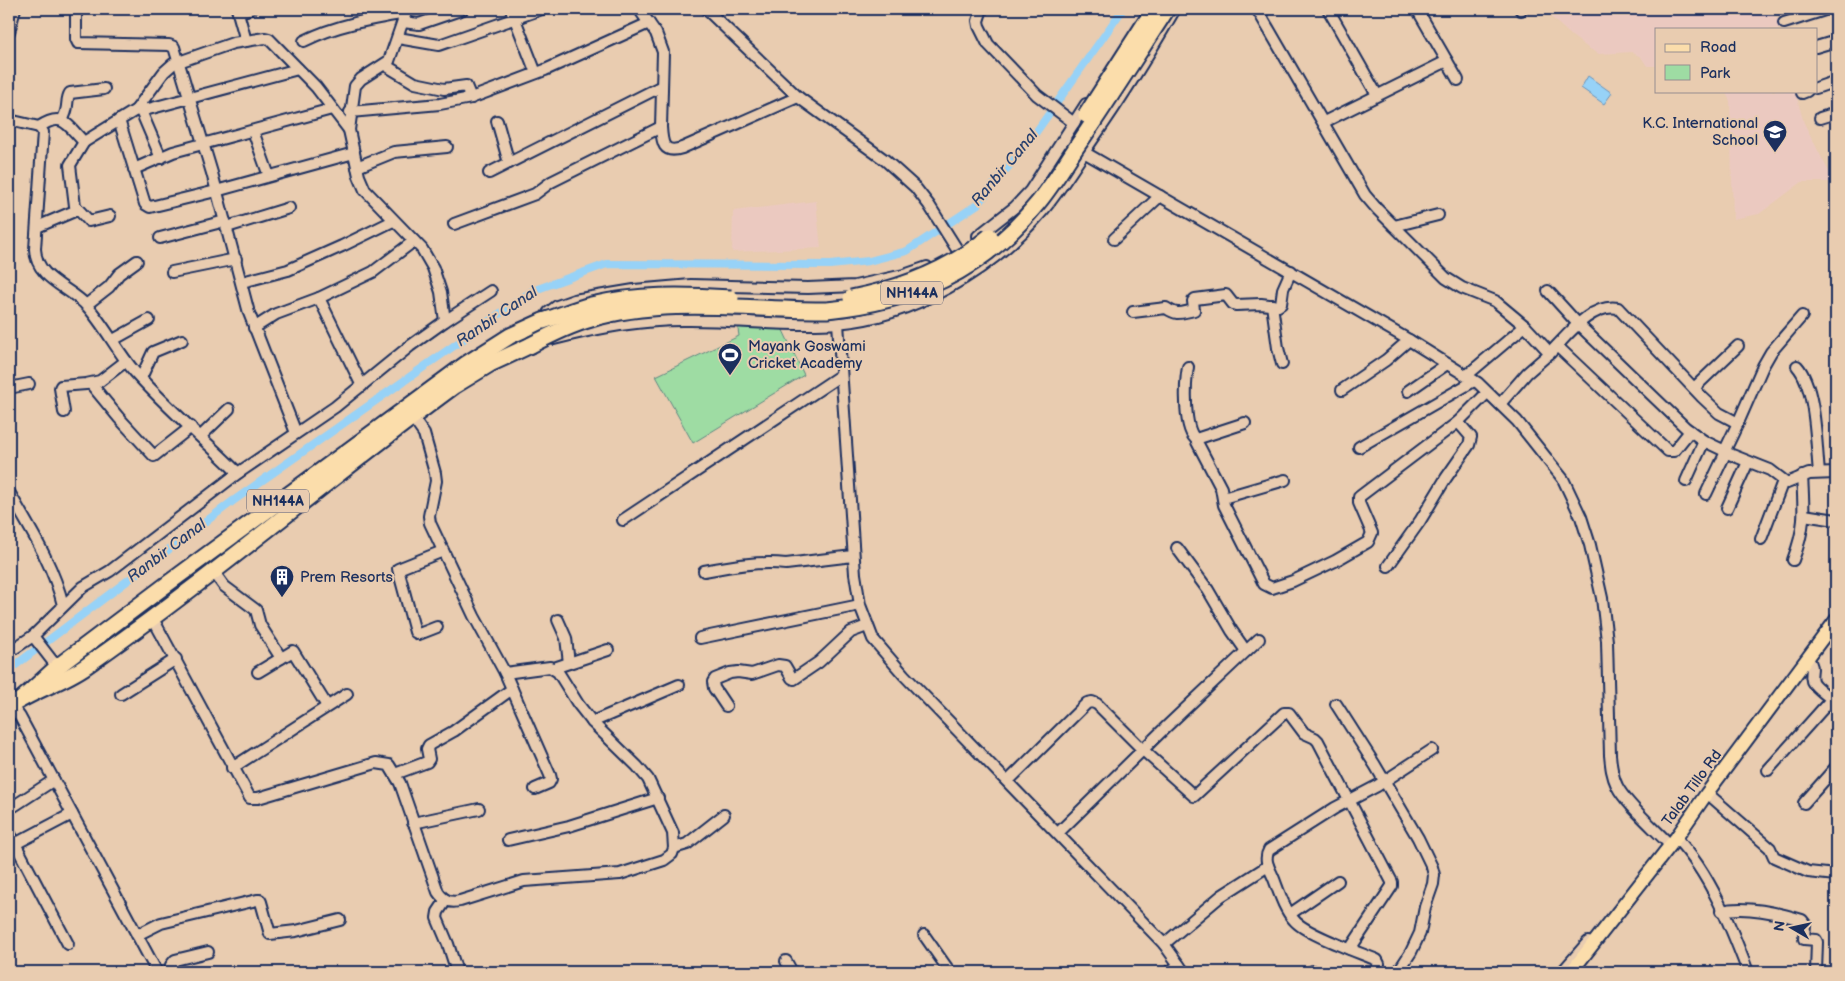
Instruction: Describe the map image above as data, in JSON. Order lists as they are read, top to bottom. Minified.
{"streets":{"highway":["NH144A"],"main road":["Talab Tillo Rd"]},"water":["Ranbir Canal"],"places":{"school or university":["K.C. International School"],"sports":["Mayank Goswami Cricket Academy"],"building":["Prem Resorts"]},"legend":["Road","Park"],"north":"left"}
